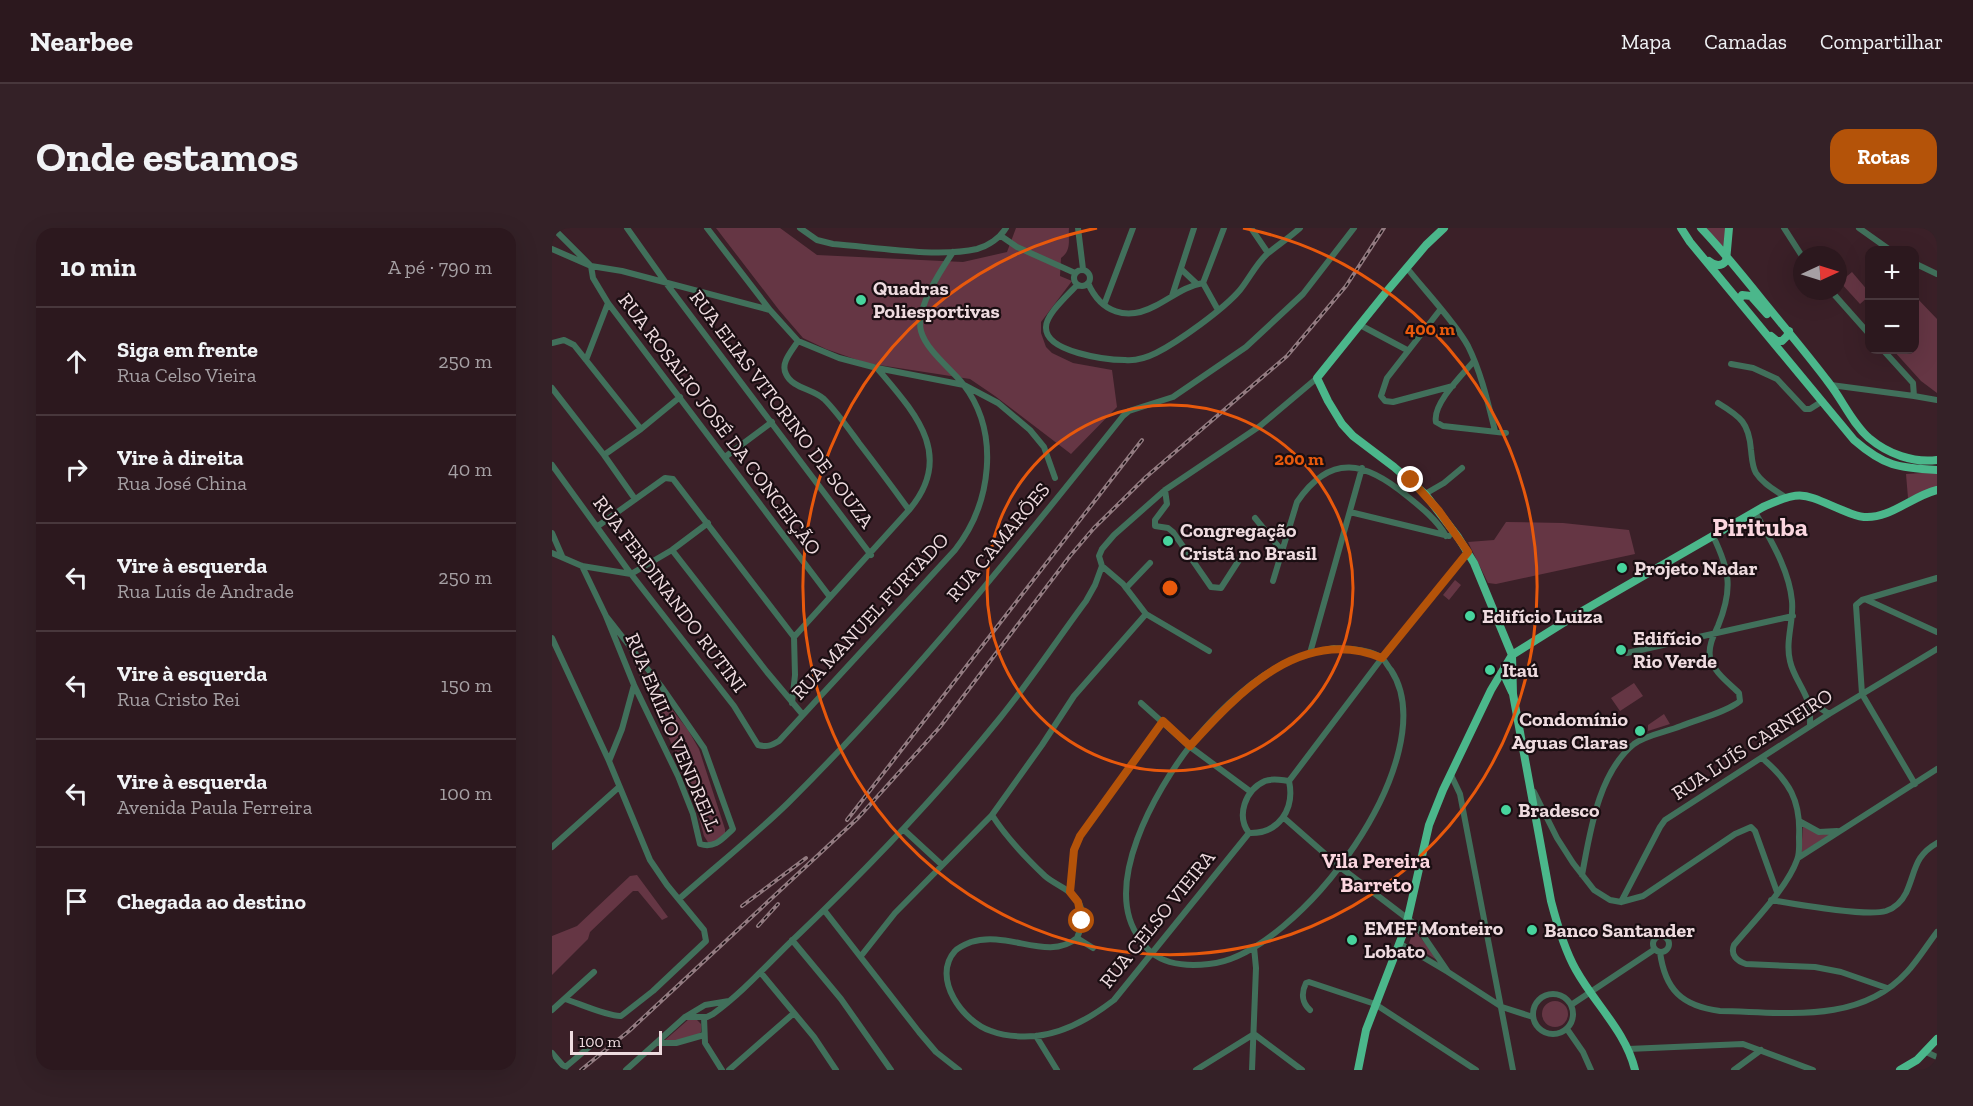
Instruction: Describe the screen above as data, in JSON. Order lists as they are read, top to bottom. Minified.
{"streets":{"street":["RUA ELIAS VITORINO DE SOUZA","RUA ROSALIO JOSÉ DA CONCEIÇÃO","RUA CAMARÕES","RUA FERDINANDO RUTINI","RUA MANUEL FURTADO","RUA EMILIO VENDRELL","RUA LUÍS CARNEIRO","RUA CELSO VIEIRA"]},"crossings":[["RUA FERDINANDO RUTINI","RUA MANUEL FURTADO"]],"districts":["Pirituba","Vila Pereira Barreto"],"places":["Quadras Poliesportivas","Congregação Cristã no Brasil","Projeto Nadar","Edifício Luiza","Edifício Rio Verde","Itaú","Condomínio Aguas Claras","Bradesco","Banco Santander","EMEF Monteiro Lobato"],"scale_bar":"100 m","north":"right","page":{"header":"Nearbee","nav":["Mapa","Camadas","Compartilhar"],"buttons":"Rotas","title":"Onde estamos","heading":["10 min","A pé · 790 m"],"map_buttons":["+","−"],"list":[["Siga em frente","Rua Celso Vieira","250 m"],["Vire à direita","Rua José China","40 m"],["Vire à esquerda","Rua Luís de Andrade","250 m"],["Vire à esquerda","Rua Cristo Rei","150 m"],["Vire à esquerda","Avenida Paula Ferreira","100 m"],"Chegada ao destino"],"scale":"100 m"},"rings":["400 m","200 m"]}
